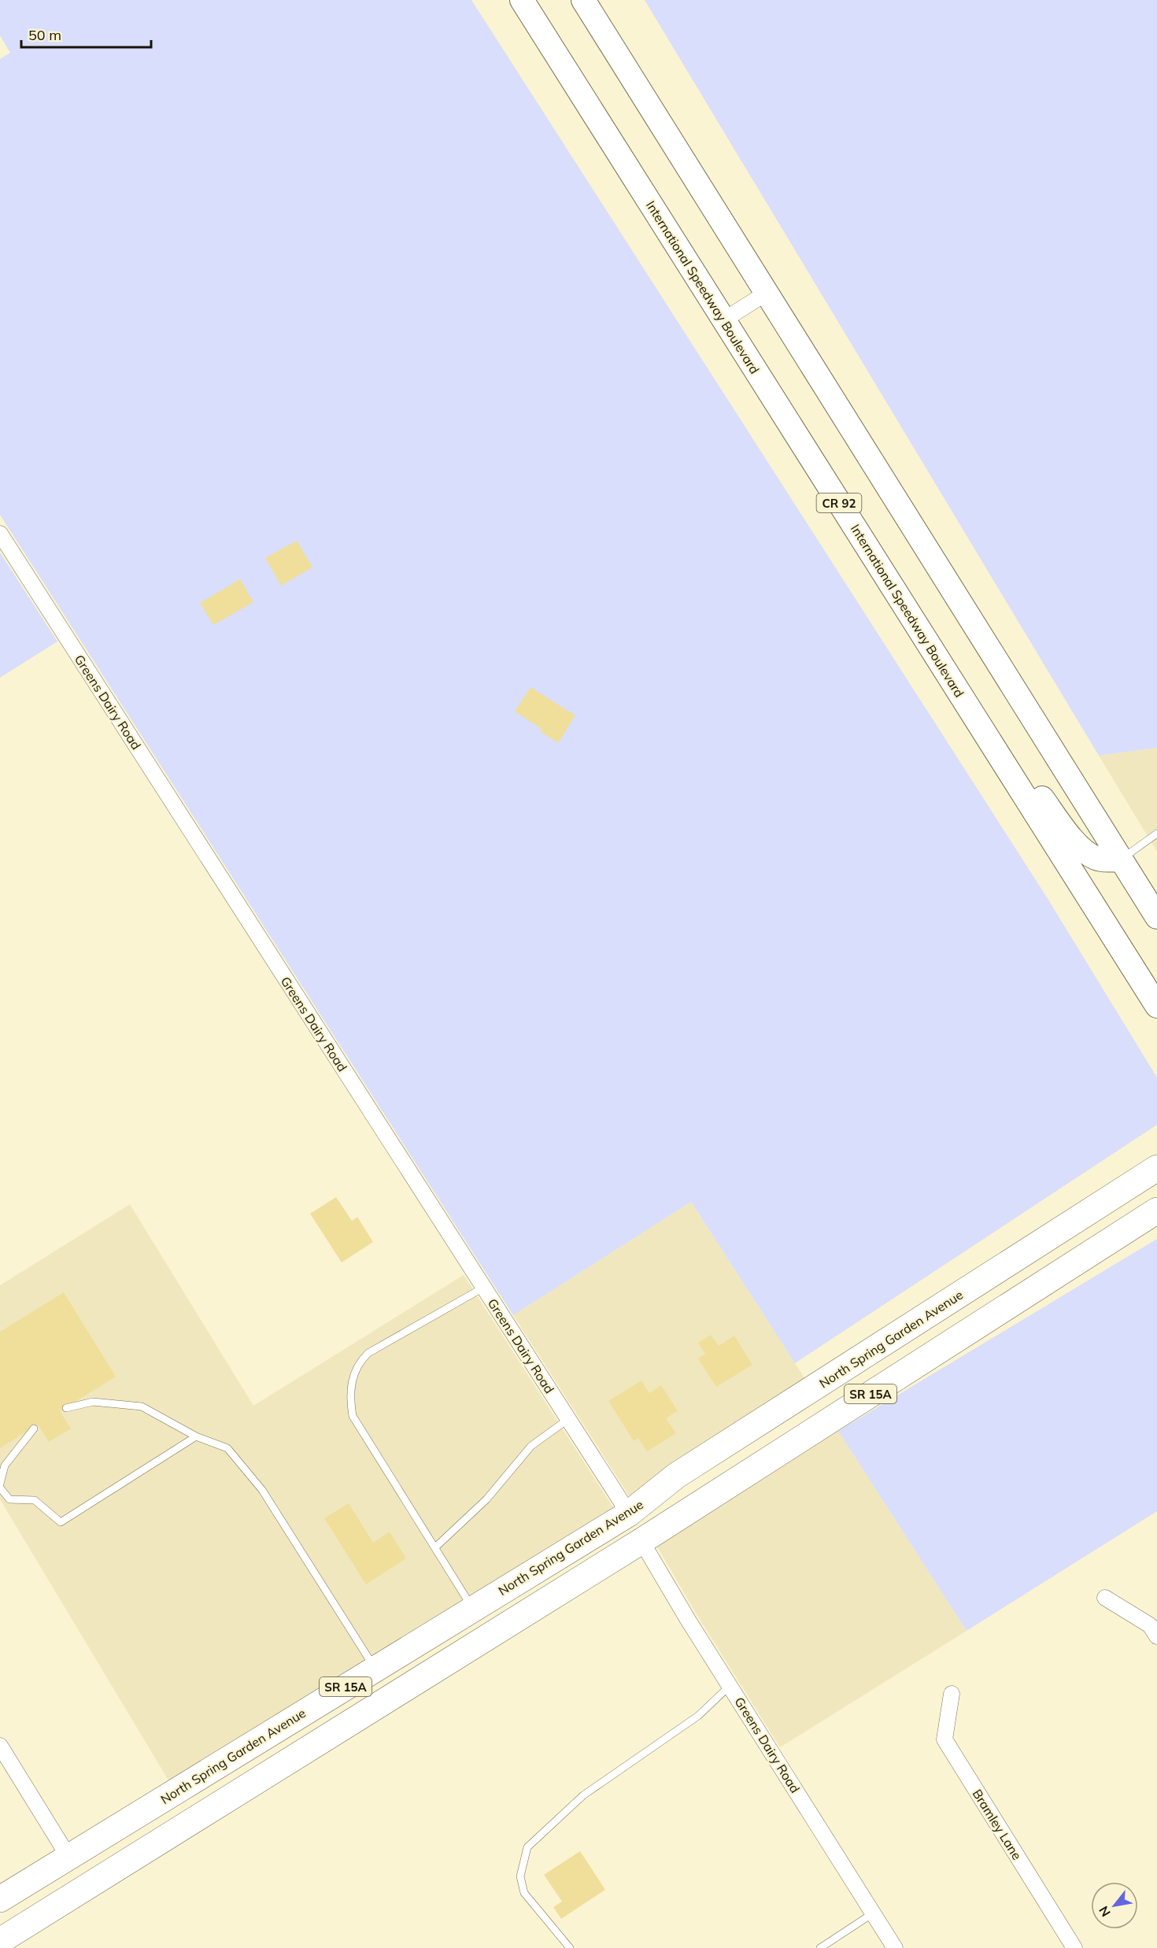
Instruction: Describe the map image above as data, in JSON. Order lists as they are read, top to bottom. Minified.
{"streets":{"highway":["North Spring Garden Avenue","SR 15A"],"main road":["International Speedway Boulevard","CR 92"],"street":["Greens Dairy Road","Bramley Lane"]},"crossings":[["Greens Dairy Road","North Spring Garden Avenue"],["Greens Dairy Road","SR 15A"]],"scale_bar":"50 m","north":"bottom left"}
